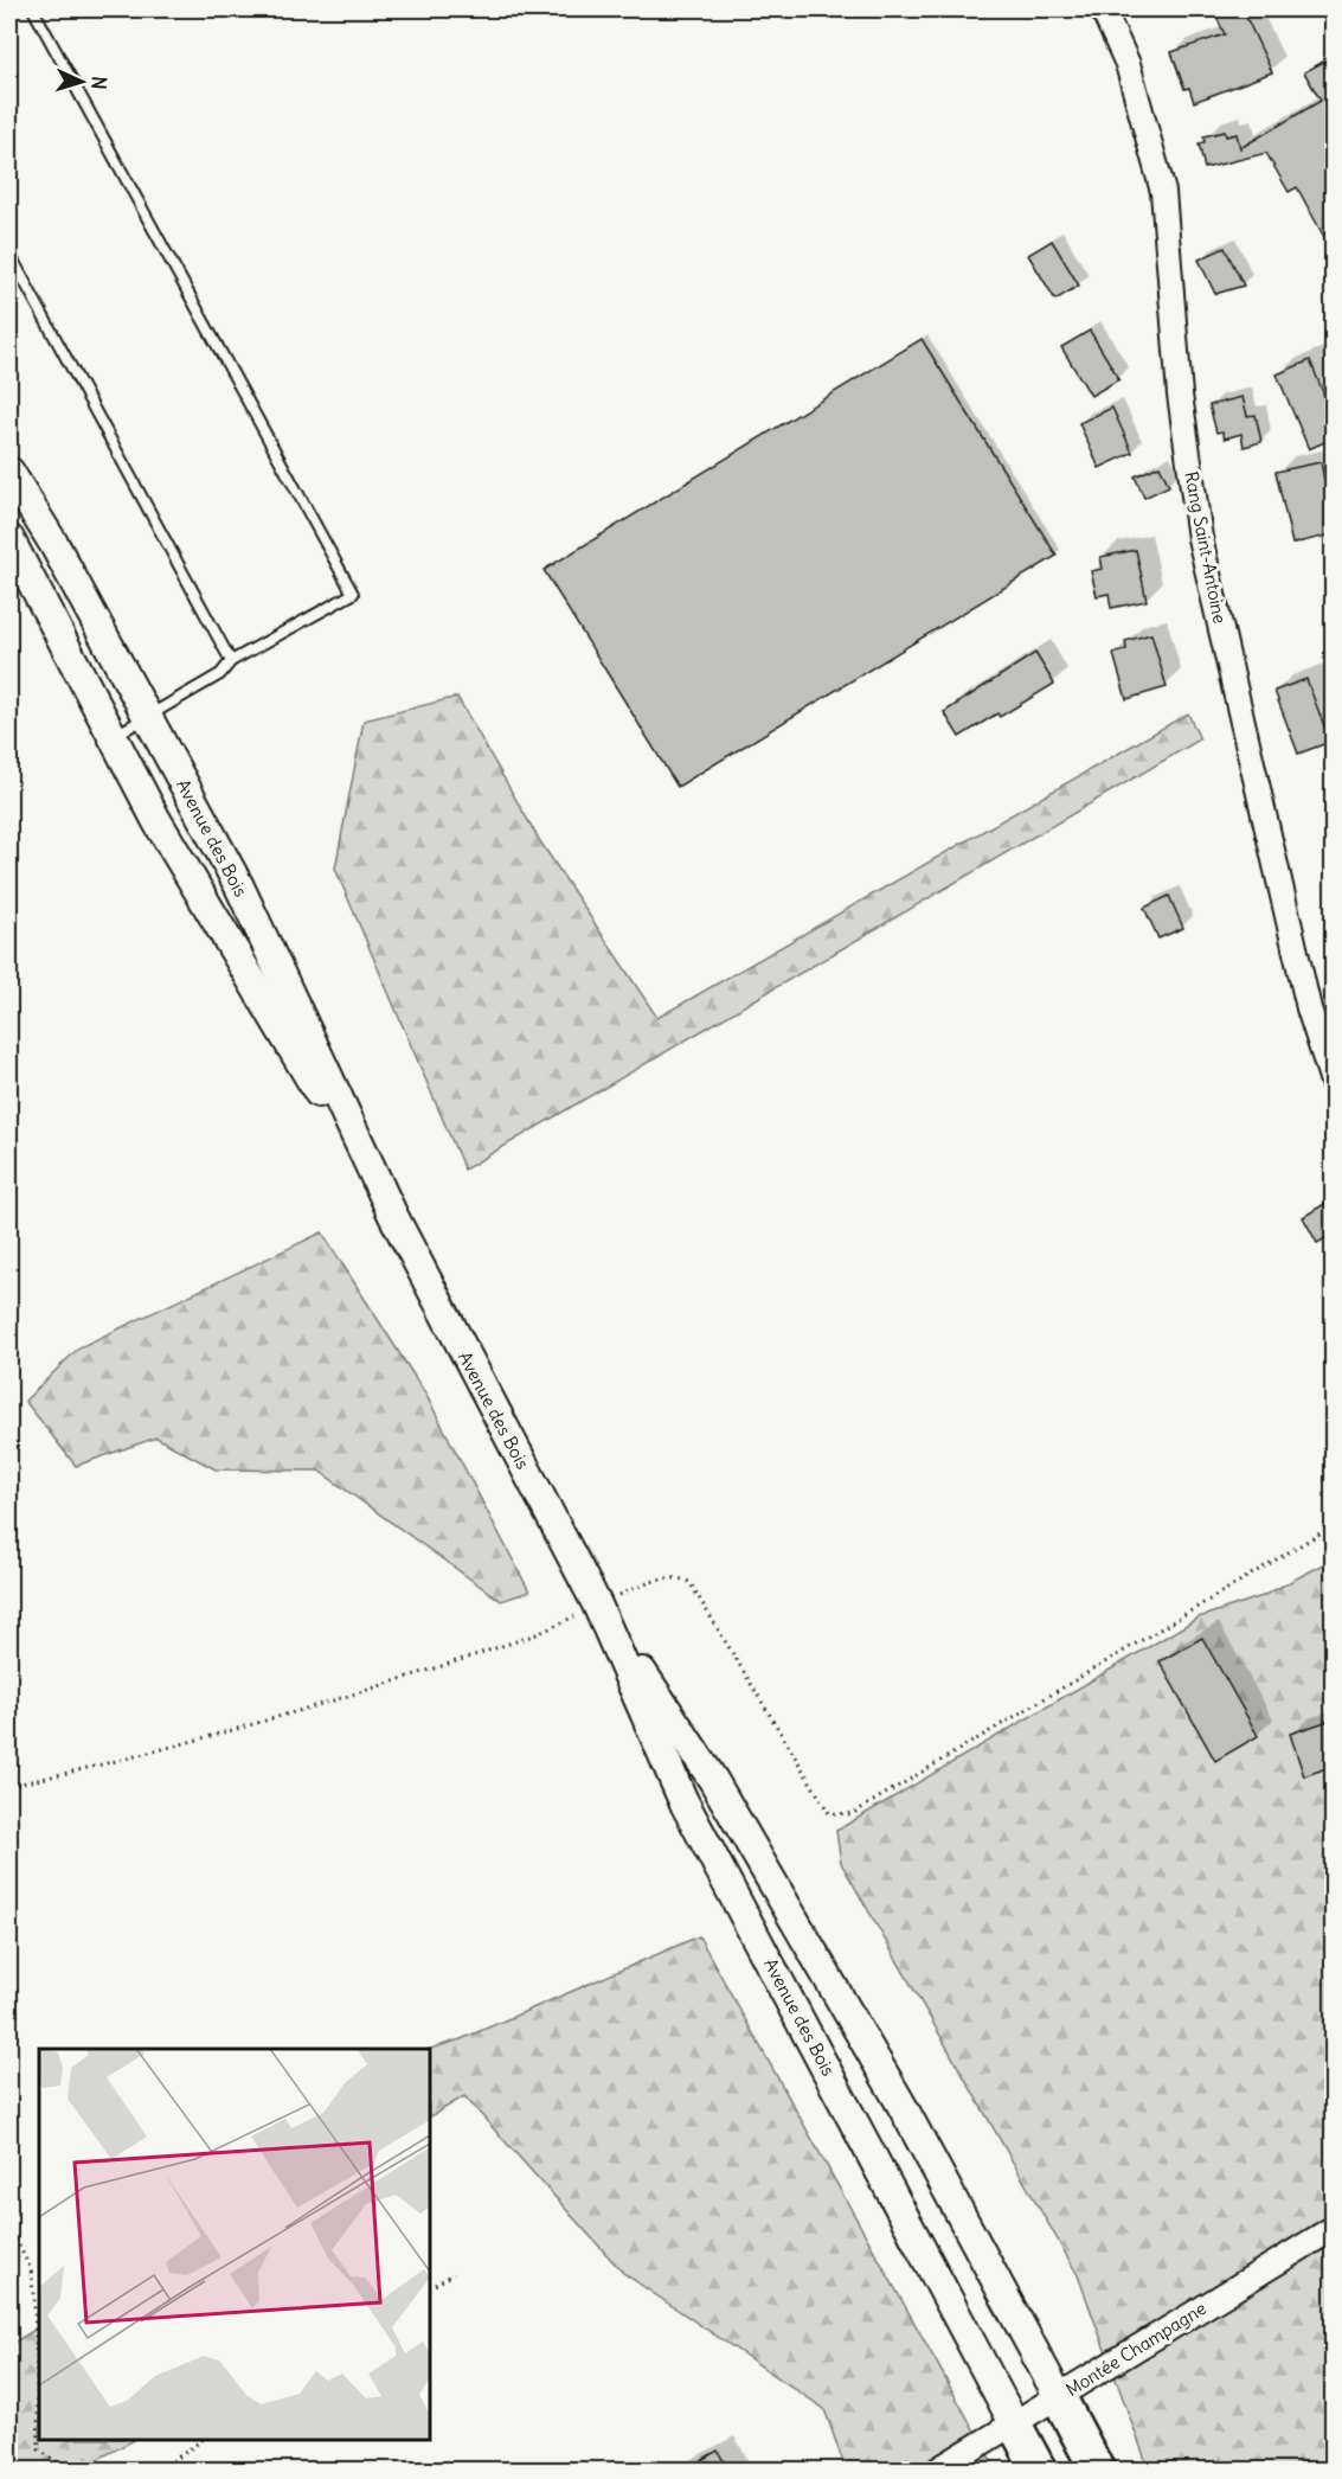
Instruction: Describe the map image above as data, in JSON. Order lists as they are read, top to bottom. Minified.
{"streets":{"main road":["Avenue des Bois"],"street":["Rang Saint-Antoine","Montée Champagne"]},"crossings":[["Avenue des Bois","Montée Champagne"]],"north":"right"}
